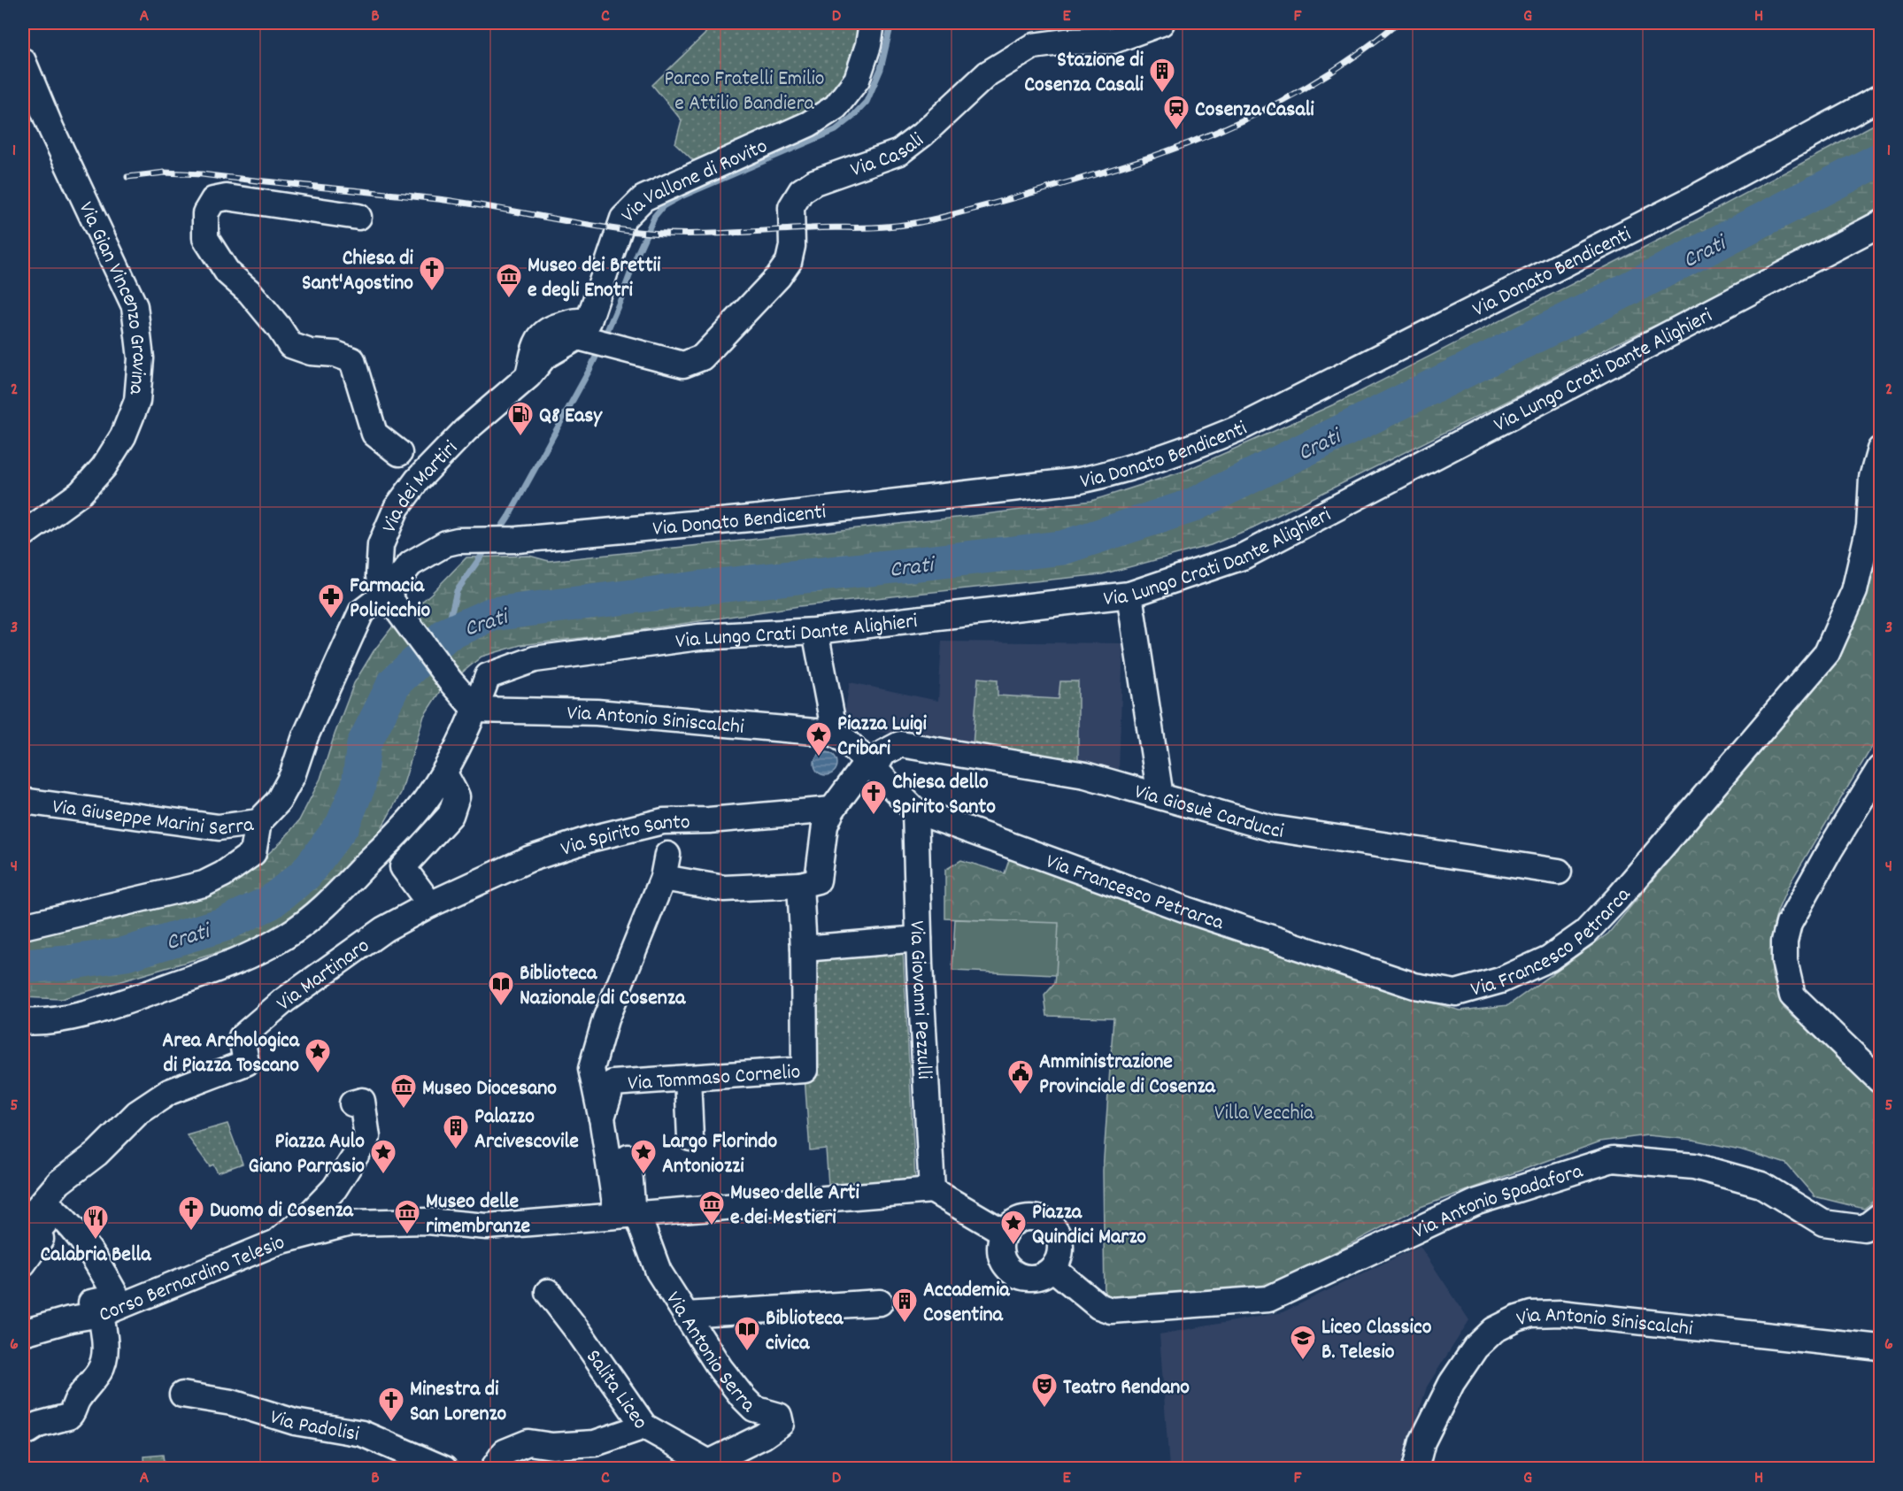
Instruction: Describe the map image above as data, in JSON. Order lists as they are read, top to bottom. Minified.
{"streets":{"street":["Via Casali","Via Vallone di Rovito","Via Donato Bendicenti","Via Gian Vincenzo Gravina","Via Lungo Crati Dante Alighieri","Via dei Martiri","Via Antonio Siniscalchi","Via Giosuè Carducci","Via Giuseppe Marini Serra","Via Spirito Santo","Via Francesco Petrarca","Via Martinaro","Via Giovanni Pezzulli","Via Tommaso Cornelio","Via Antonio Spadafora","Corso Bernardino Telesio","Via Antonio Serra","Salita Liceo","Via Padolisi"]},"crossings":[["Via Casali","Via dei Martiri"],["Via Vallone di Rovito","Via dei Martiri"],["Via Donato Bendicenti","Via dei Martiri"],["Via Donato Bendicenti","Via Giuseppe Marini Serra"],["Via Lungo Crati Dante Alighieri","Via Antonio Siniscalchi"],["Via dei Martiri","Via Giuseppe Marini Serra"],["Via Spirito Santo","Via Martinaro"],["Via Francesco Petrarca","Via Giovanni Pezzulli"],["Via Giovanni Pezzulli","Corso Bernardino Telesio"],["Via Tommaso Cornelio","Corso Bernardino Telesio"],["Via Tommaso Cornelio","Via Antonio Serra"],["Corso Bernardino Telesio","Via Antonio Serra"],["Via Antonio Serra","Salita Liceo"]],"water":["Crati"],"parks":["Parco Fratelli Emilio e Attilio Bandiera","Villa Vecchia"],"places":{"building":["Stazione di Cosenza Casali","Palazzo Arcivescovile","Accademia Cosentina"],"station":["Cosenza Casali"],"church":["Chiesa di Sant'Agostino","Chiesa dello Spirito Santo","Duomo di Cosenza","Minestra di San Lorenzo"],"museum":["Museo dei Brettii e degli Enotri","Museo Diocesano","Museo delle Arti e dei Mestieri","Museo delle rimembranze"],"fuel station":["Q8 Easy"],"pharmacy":["Farmacia Policicchio"],"place":["Piazza Luigi Cribari","Area Archologica di Piazza Toscano","Piazza Aulo Giano Parrasio","Largo Florindo Antoniozzi","Piazza Quindici Marzo"],"library":["Biblioteca Nazionale di Cosenza","Biblioteca civica"],"public building":["Amministrazione Provinciale di Cosenza"],"restaurant":["Calabria Bella"],"school or university":["Liceo Classico B. Telesio"],"theatre":["Teatro Rendano"]},"grid":{"columns":["A","B","C","D","E","F","G","H"],"rows":["1","2","3","4","5","6"]}}
